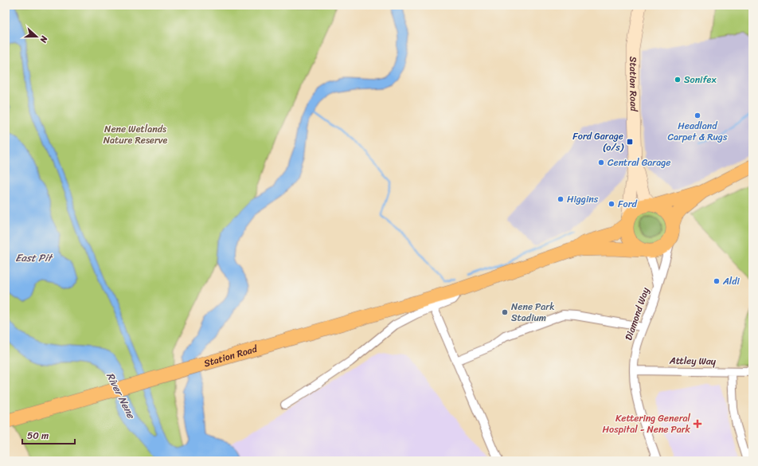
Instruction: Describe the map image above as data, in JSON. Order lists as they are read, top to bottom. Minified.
{"streets":{"highway":["Station Road"],"street":["Diamond Way","Attley Way"]},"crossings":[["Station Road","Diamond Way"],["Diamond Way","Attley Way"]],"water":["East Pit","River Nene"],"parks":["Nene Wetlands Nature Reserve"],"places":{"other":["Sonifex","Headland Carpet & Rugs","Central Garage","Higgins","Ford","Aldi","Nene Park Stadium"],"transit":["Ford Garage (o/s)"],"health":["Kettering General Hospital - Nene Park"]},"scale_bar":"50 m","north":"right"}
